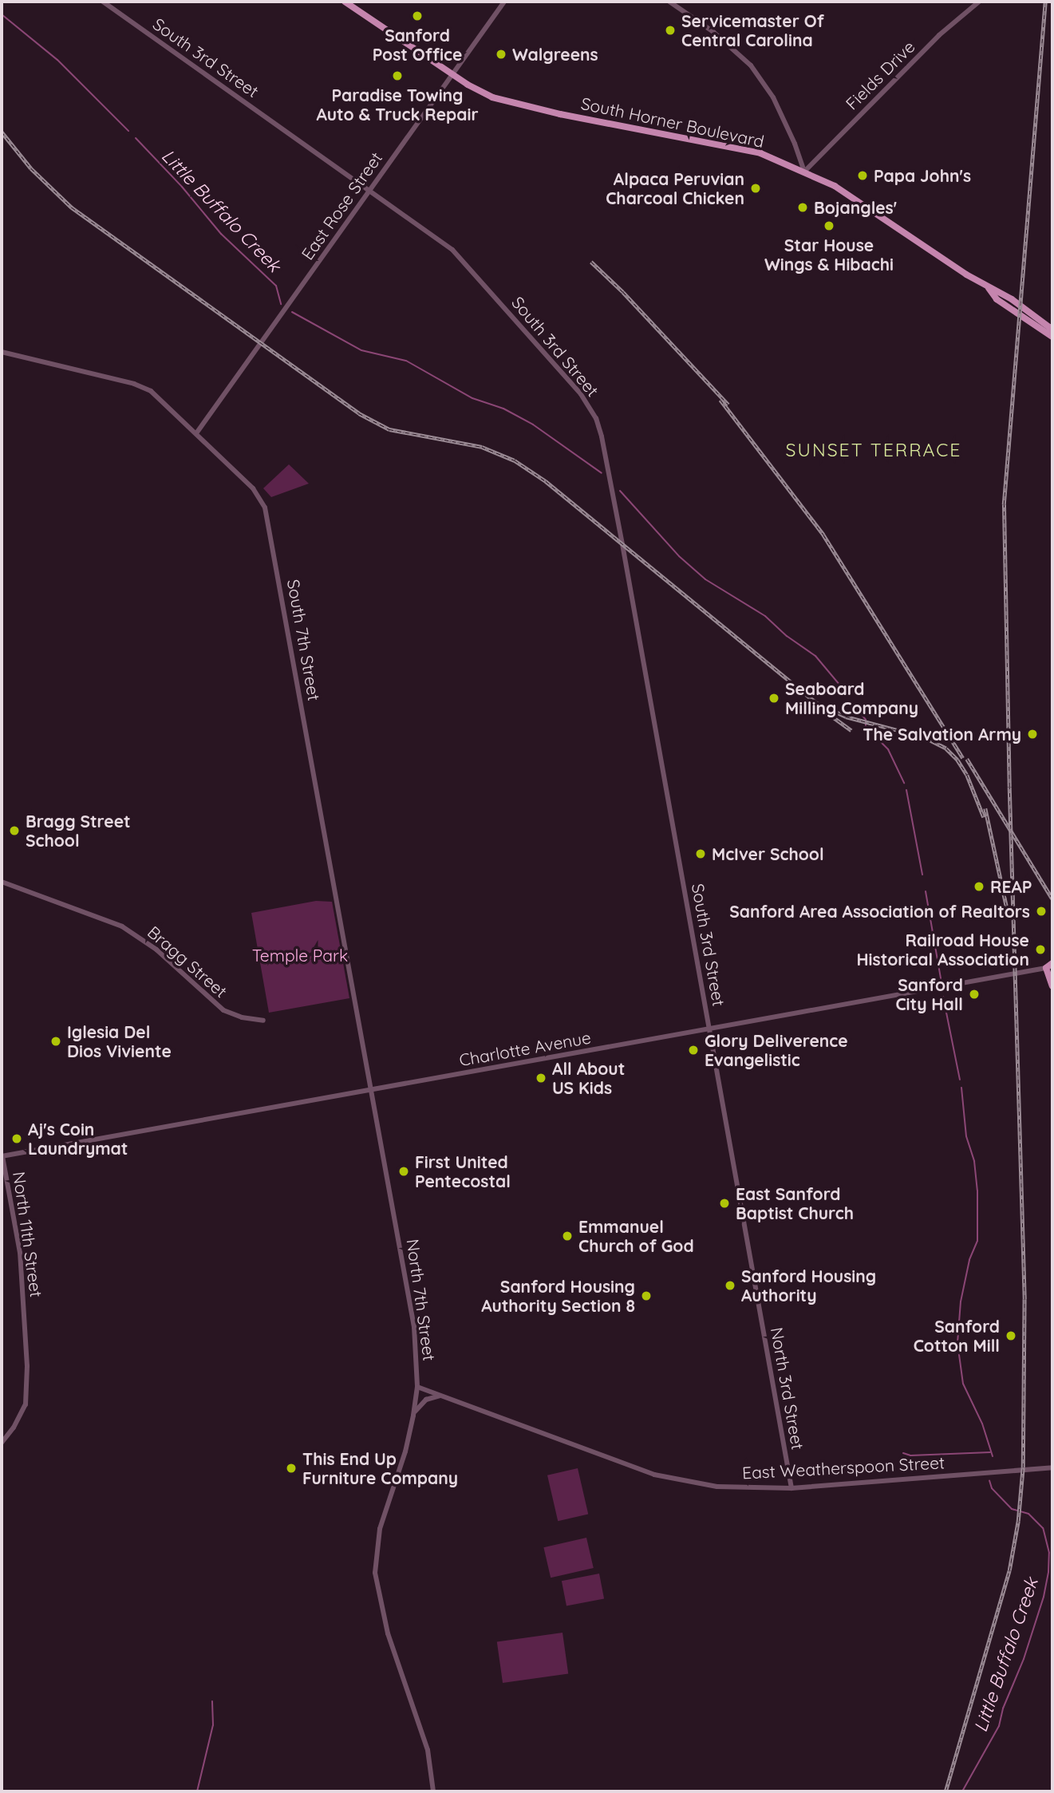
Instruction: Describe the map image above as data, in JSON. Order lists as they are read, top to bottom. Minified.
{"streets":{"main road":["South Horner Boulevard"],"street":["South 3rd Street","Fields Drive","East Rose Street","South 7th Street","Bragg Street","Charlotte Avenue","North 11th Street","North 7th Street","North 3rd Street","East Weatherspoon Street"]},"crossings":[["South 3rd Street","East Rose Street"],["South 3rd Street","Charlotte Avenue"],["South 3rd Street","North 3rd Street"],["Fields Drive","South Horner Boulevard"],["South Horner Boulevard","East Rose Street"],["East Rose Street","South 7th Street"],["South 7th Street","Charlotte Avenue"],["South 7th Street","North 7th Street"],["Charlotte Avenue","North 11th Street"],["Charlotte Avenue","North 7th Street"],["Charlotte Avenue","North 3rd Street"],["North 7th Street","East Weatherspoon Street"],["North 3rd Street","East Weatherspoon Street"]],"districts":["SUNSET TERRACE"],"water":["Little Buffalo Creek"],"parks":["Temple Park"],"places":["Sanford Post Office","Servicemaster Of Central Carolina","Walgreens","Paradise Towing Auto & Truck Repair","Papa John's","Alpaca Peruvian Charcoal Chicken","Bojangles'","Star House Wings & Hibachi","Seaboard Milling Company","The Salvation Army","Bragg Street School","McIver School","REAP","Sanford Area Association of Realtors","Railroad House Historical Association","Sanford City Hall","Iglesia Del Dios Viviente","Glory Deliverence Evangelistic","All About US Kids","Aj's Coin Laundrymat","First United Pentecostal","East Sanford Baptist Church","Emmanuel Church of God","Sanford Housing Authority","Sanford Housing Authority Section 8","Sanford Cotton Mill","This End Up Furniture Company"]}
